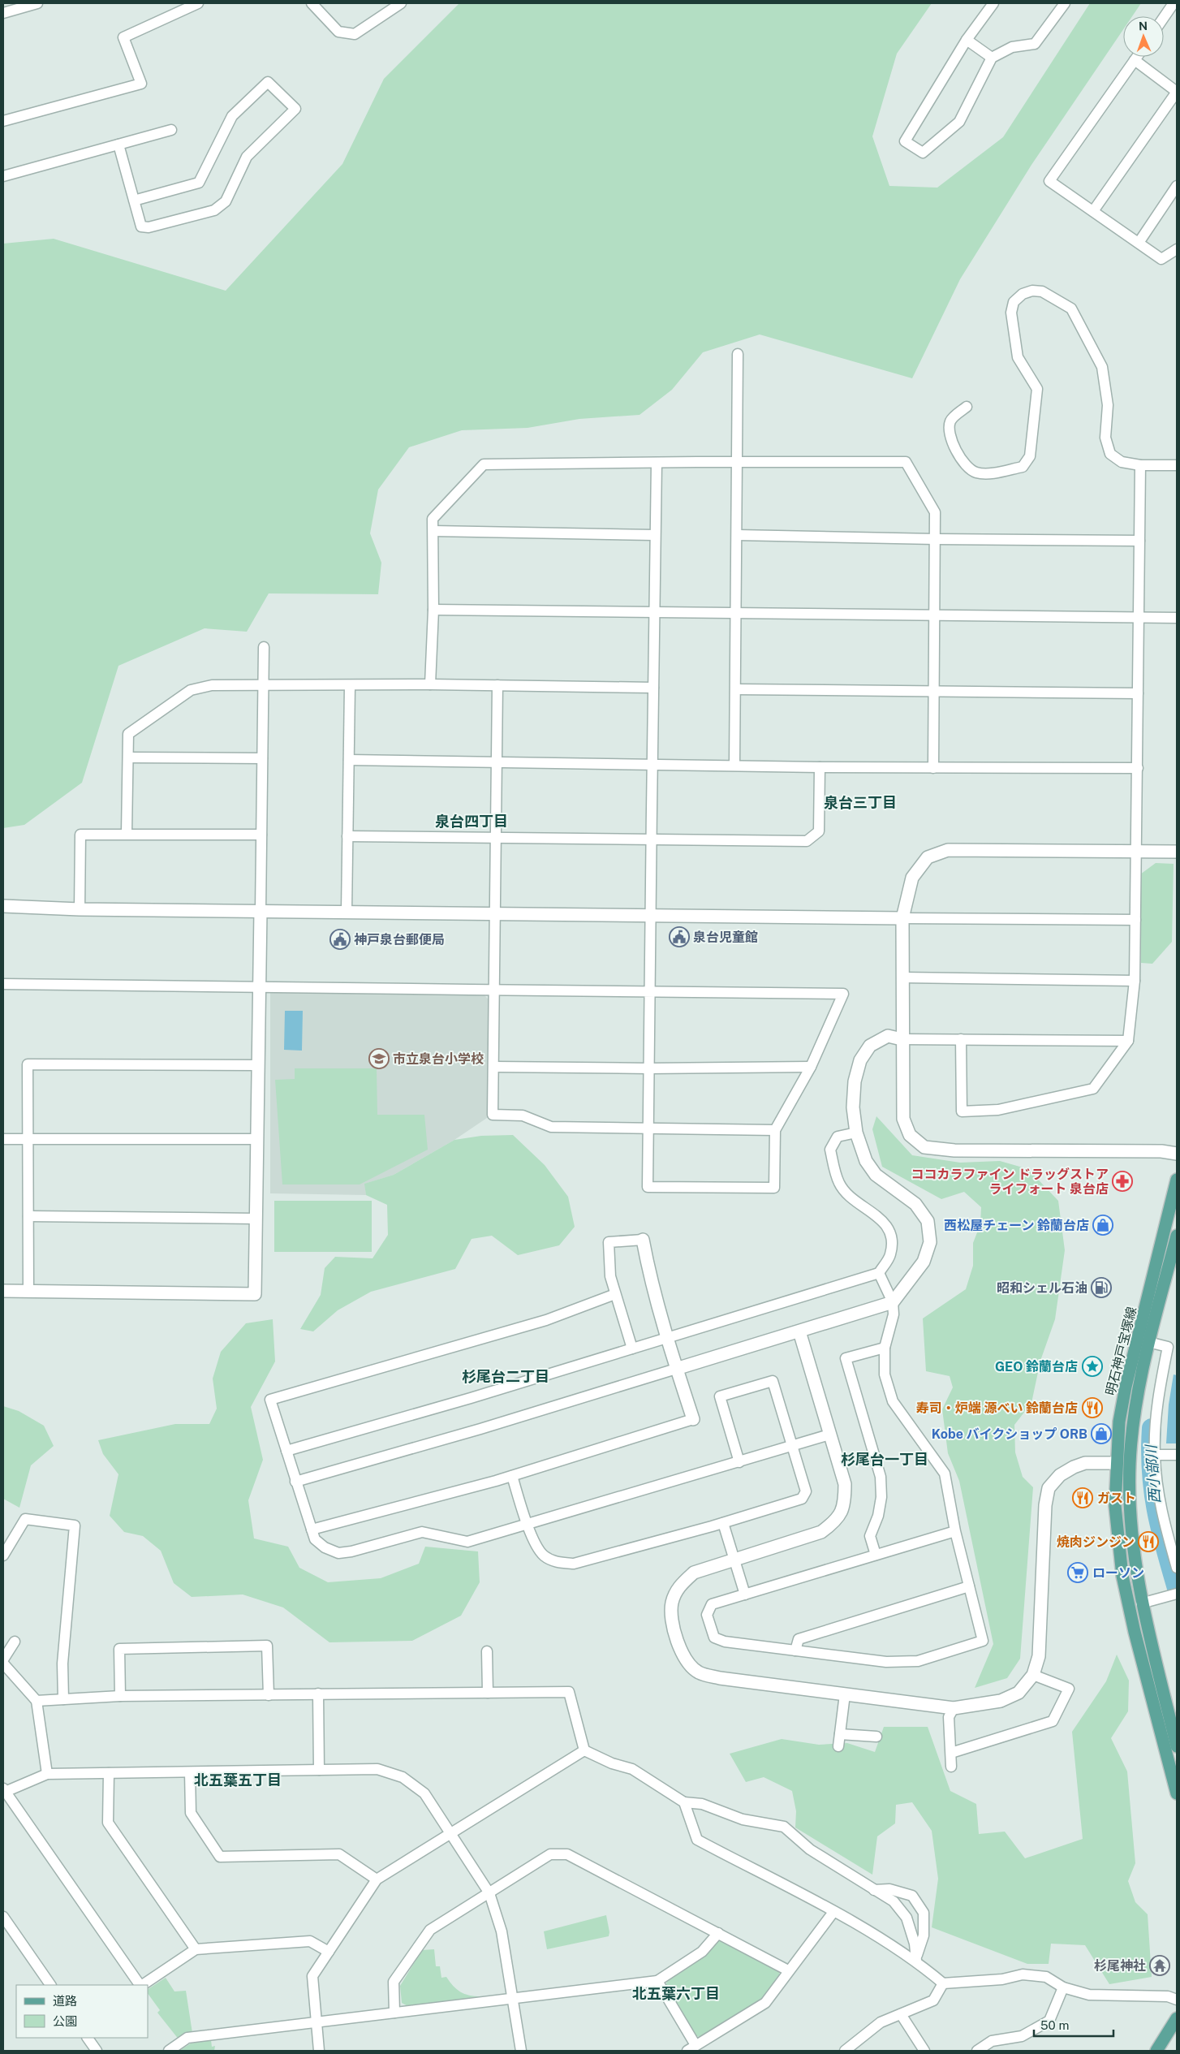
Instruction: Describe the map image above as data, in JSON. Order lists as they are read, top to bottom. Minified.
{"streets":{"main road":["明石神戸宝塚線"]},"districts":["泉台三丁目","泉台四丁目","杉尾台二丁目","杉尾台一丁目","北五葉五丁目","北五葉六丁目"],"water":["西小部川"],"places":{"public building":["泉台児童館","神戸泉台郵便局"],"school or university":["市立泉台小学校"],"pharmacy":["ココカラファイン ドラッグストア ライフォート 泉台店"],"shop":["西松屋チェーン 鈴蘭台店","Kobe バイクショップ ORB"],"fuel station":["昭和シェル石油"],"place":["GEO 鈴蘭台店"],"restaurant":["寿司・炉端 源べい 鈴蘭台店","ガスト","焼肉ジンジン"],"supermarket":["ローソン"],"temple":["杉尾神社"]},"legend":["道路","公園"],"scale_bar":"50 m","north":"top"}
